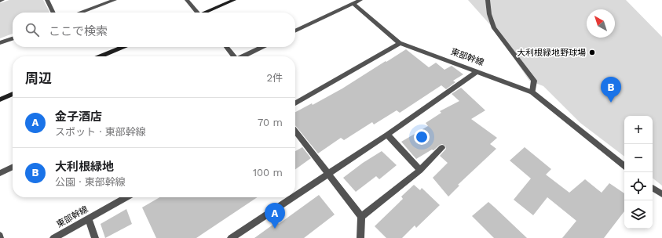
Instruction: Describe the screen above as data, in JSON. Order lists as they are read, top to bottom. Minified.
{"streets":{"street":["東部幹線"]},"places":["大利根緑地野球場"],"north":"top left","page":{"search":"ここで検索","heading":["周辺","2件"],"pins":["B","A"],"list":[{"mark":"A","name":"金子酒店","note":"スポット · 東部幹線","value":"70 m"},{"mark":"B","name":"大利根緑地","note":"公園 · 東部幹線","value":"100 m"}],"map_buttons":["+","−"]}}
